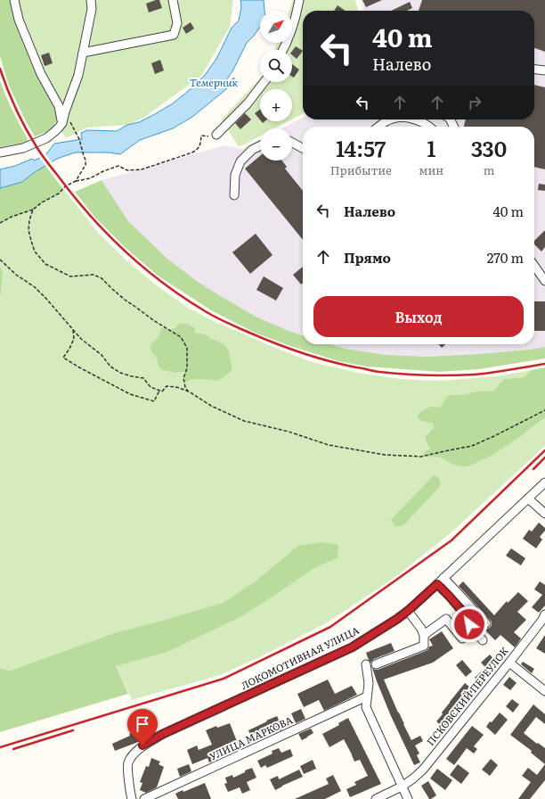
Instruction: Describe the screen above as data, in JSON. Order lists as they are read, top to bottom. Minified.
{"streets":{"street":["ЛОКОМОТИВНАЯ УЛИЦА","ПСКОВСКИЙ ПЕРЕУЛОК","УЛИЦА МАРКОВА"]},"water":["Темерник"],"north":"top right","page":{"map_buttons":["+","−"],"turn":["40 m","Налево"],"eta":["14:57","Прибытие","1","мин","330","m"],"list":[{"name":"Налево","value":"40 m"},{"name":"Прямо","value":"270 m"}],"buttons":"Выход"}}
